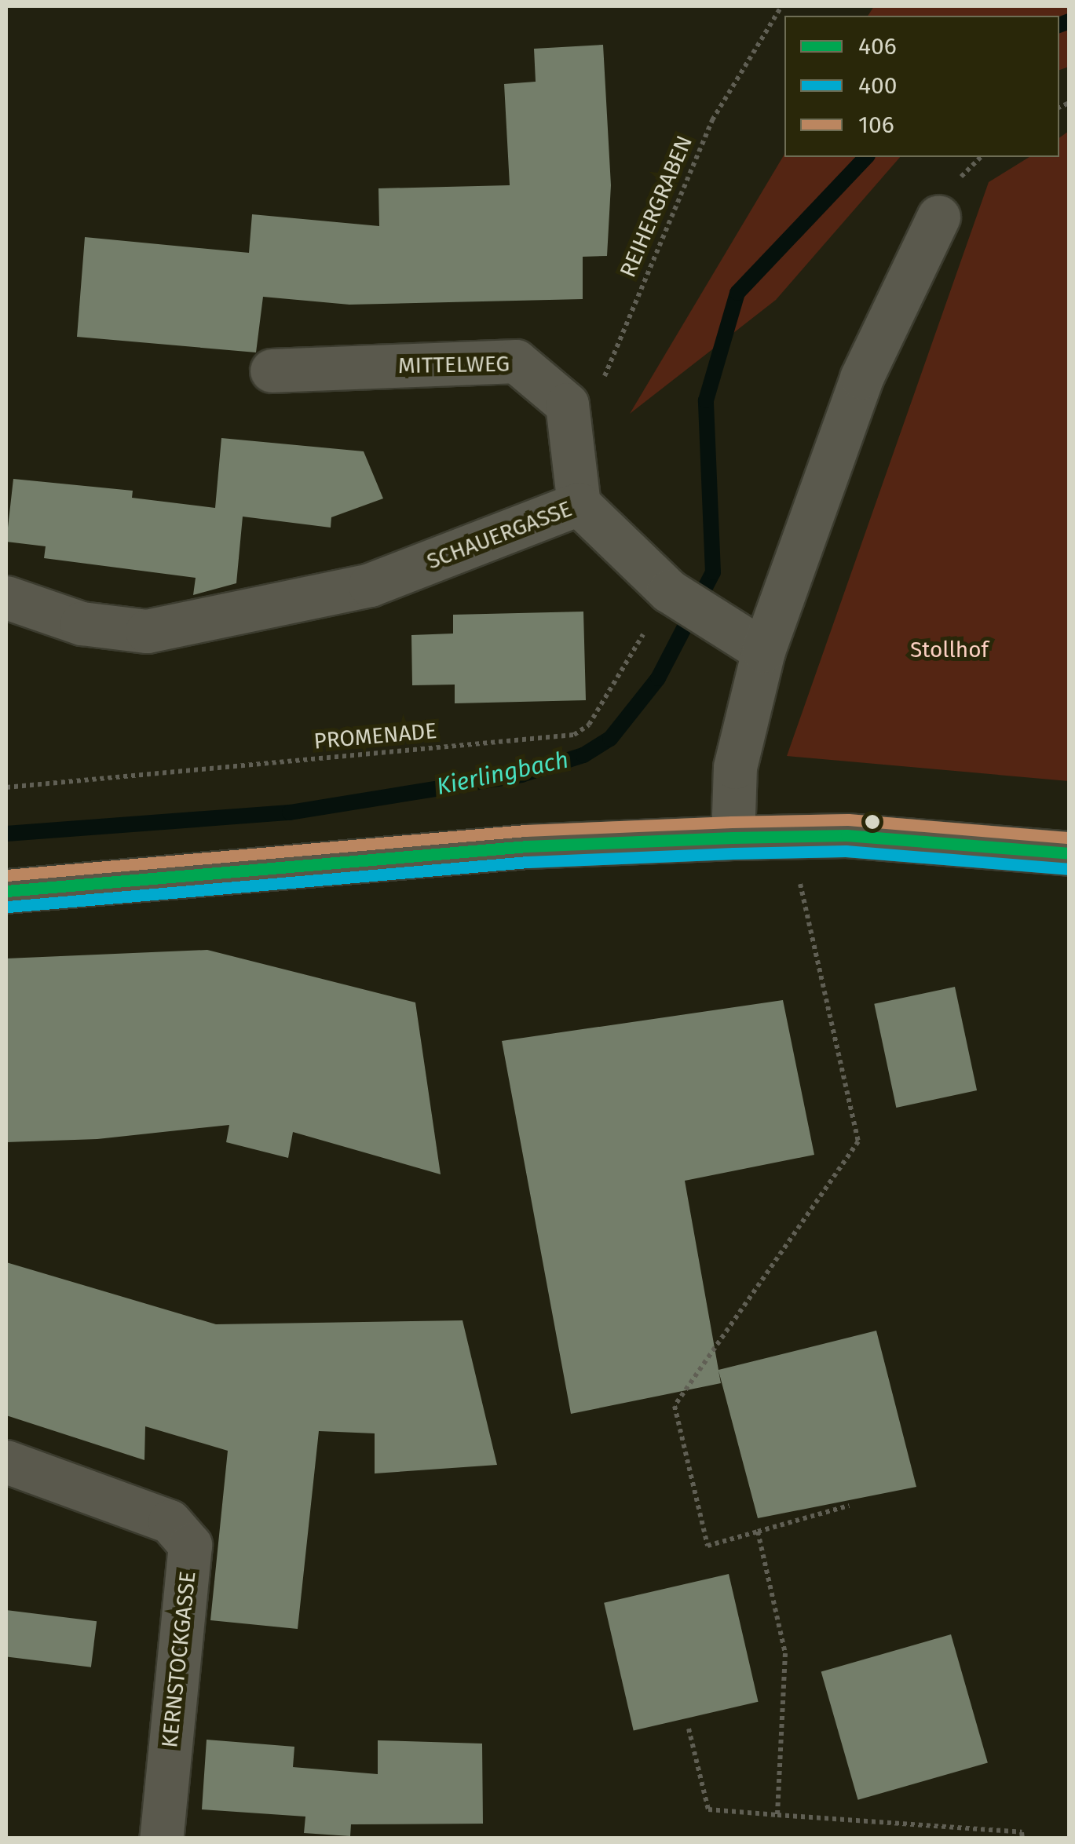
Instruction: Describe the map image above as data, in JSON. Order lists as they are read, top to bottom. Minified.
{"streets":{"street":["MITTELWEG","SCHAUERGASSE","KERNSTOCKGASSE"],"path":["REIHERGRABEN","PROMENADE"]},"crossings":[["REIHERGRABEN","MITTELWEG"],["MITTELWEG","SCHAUERGASSE"],["SCHAUERGASSE","PROMENADE"]],"water":["Kierlingbach"],"parks":["Stollhof"],"lines":["transit line 106","transit line 406","transit line 400"],"legend":["406","400","106"]}
